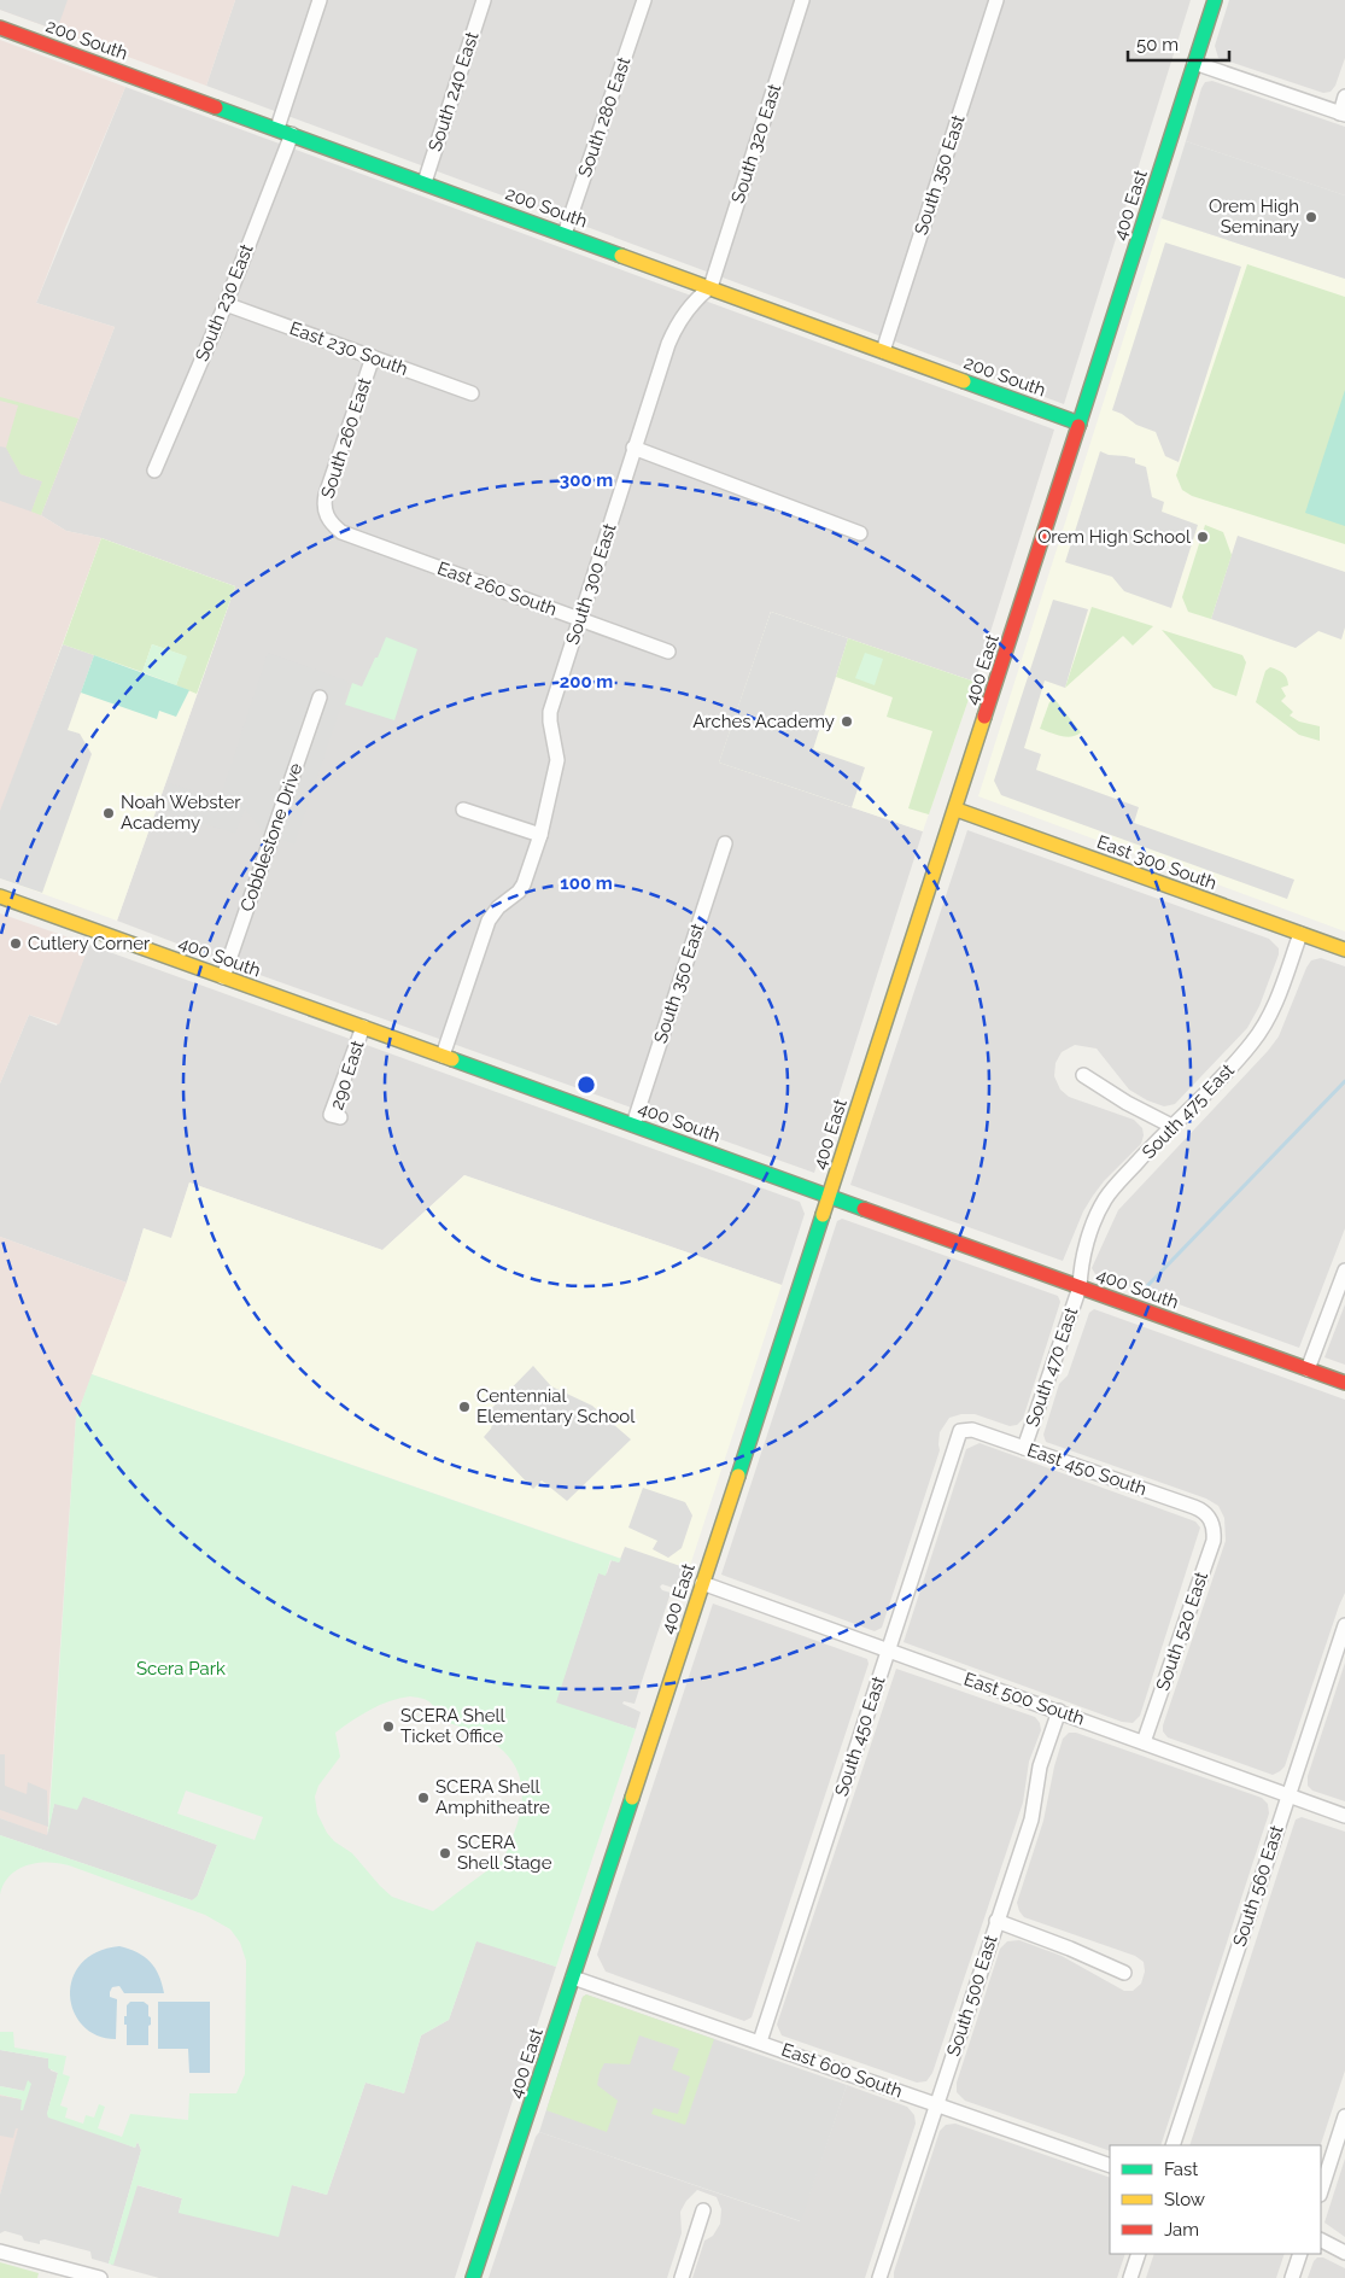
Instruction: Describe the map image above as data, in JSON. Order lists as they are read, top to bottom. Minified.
{"streets":{"street":["200 South","South 240 East","South 280 East","South 320 East","South 350 East","400 East","South 230 East","East 230 South","South 260 East","South 300 East","East 260 South","Cobblestone Drive","East 300 South","400 South","290 East","South 475 East","South 470 East","East 450 South","South 520 East","East 500 South","South 450 East","South 560 East","South 500 East","East 600 South"]},"crossings":[["200 South","South 240 East"],["200 South","South 280 East"],["200 South","South 320 East"],["200 South","South 350 East"],["200 South","400 East"],["200 South","South 230 East"],["200 South","South 300 East"],["South 320 East","South 300 East"],["South 350 East","400 South"],["400 East","East 300 South"],["400 East","400 South"],["400 East","East 500 South"],["400 East","East 600 South"],["South 230 East","East 230 South"],["East 230 South","South 260 East"],["South 260 East","East 260 South"],["South 300 East","East 260 South"],["South 300 East","400 South"],["Cobblestone Drive","400 South"],["East 300 South","South 475 East"],["400 South","290 East"],["400 South","South 475 East"],["400 South","South 470 East"],["South 475 East","South 470 East"],["South 470 East","East 450 South"],["East 450 South","South 520 East"],["East 450 South","South 450 East"],["South 520 East","East 500 South"],["East 500 South","South 450 East"],["East 500 South","South 560 East"],["East 500 South","South 500 East"],["South 450 East","East 600 South"],["South 500 East","East 600 South"]],"parks":["Scera Park"],"places":["Orem High Seminary","Orem High School","Arches Academy","Noah Webster Academy","Cutlery Corner","Centennial Elementary School","SCERA Shell Ticket Office","SCERA Shell Amphitheatre","SCERA Shell Stage"],"legend":["Fast","Slow","Jam"],"scale_bar":"50 m","rings":["300 m","200 m","100 m"]}
